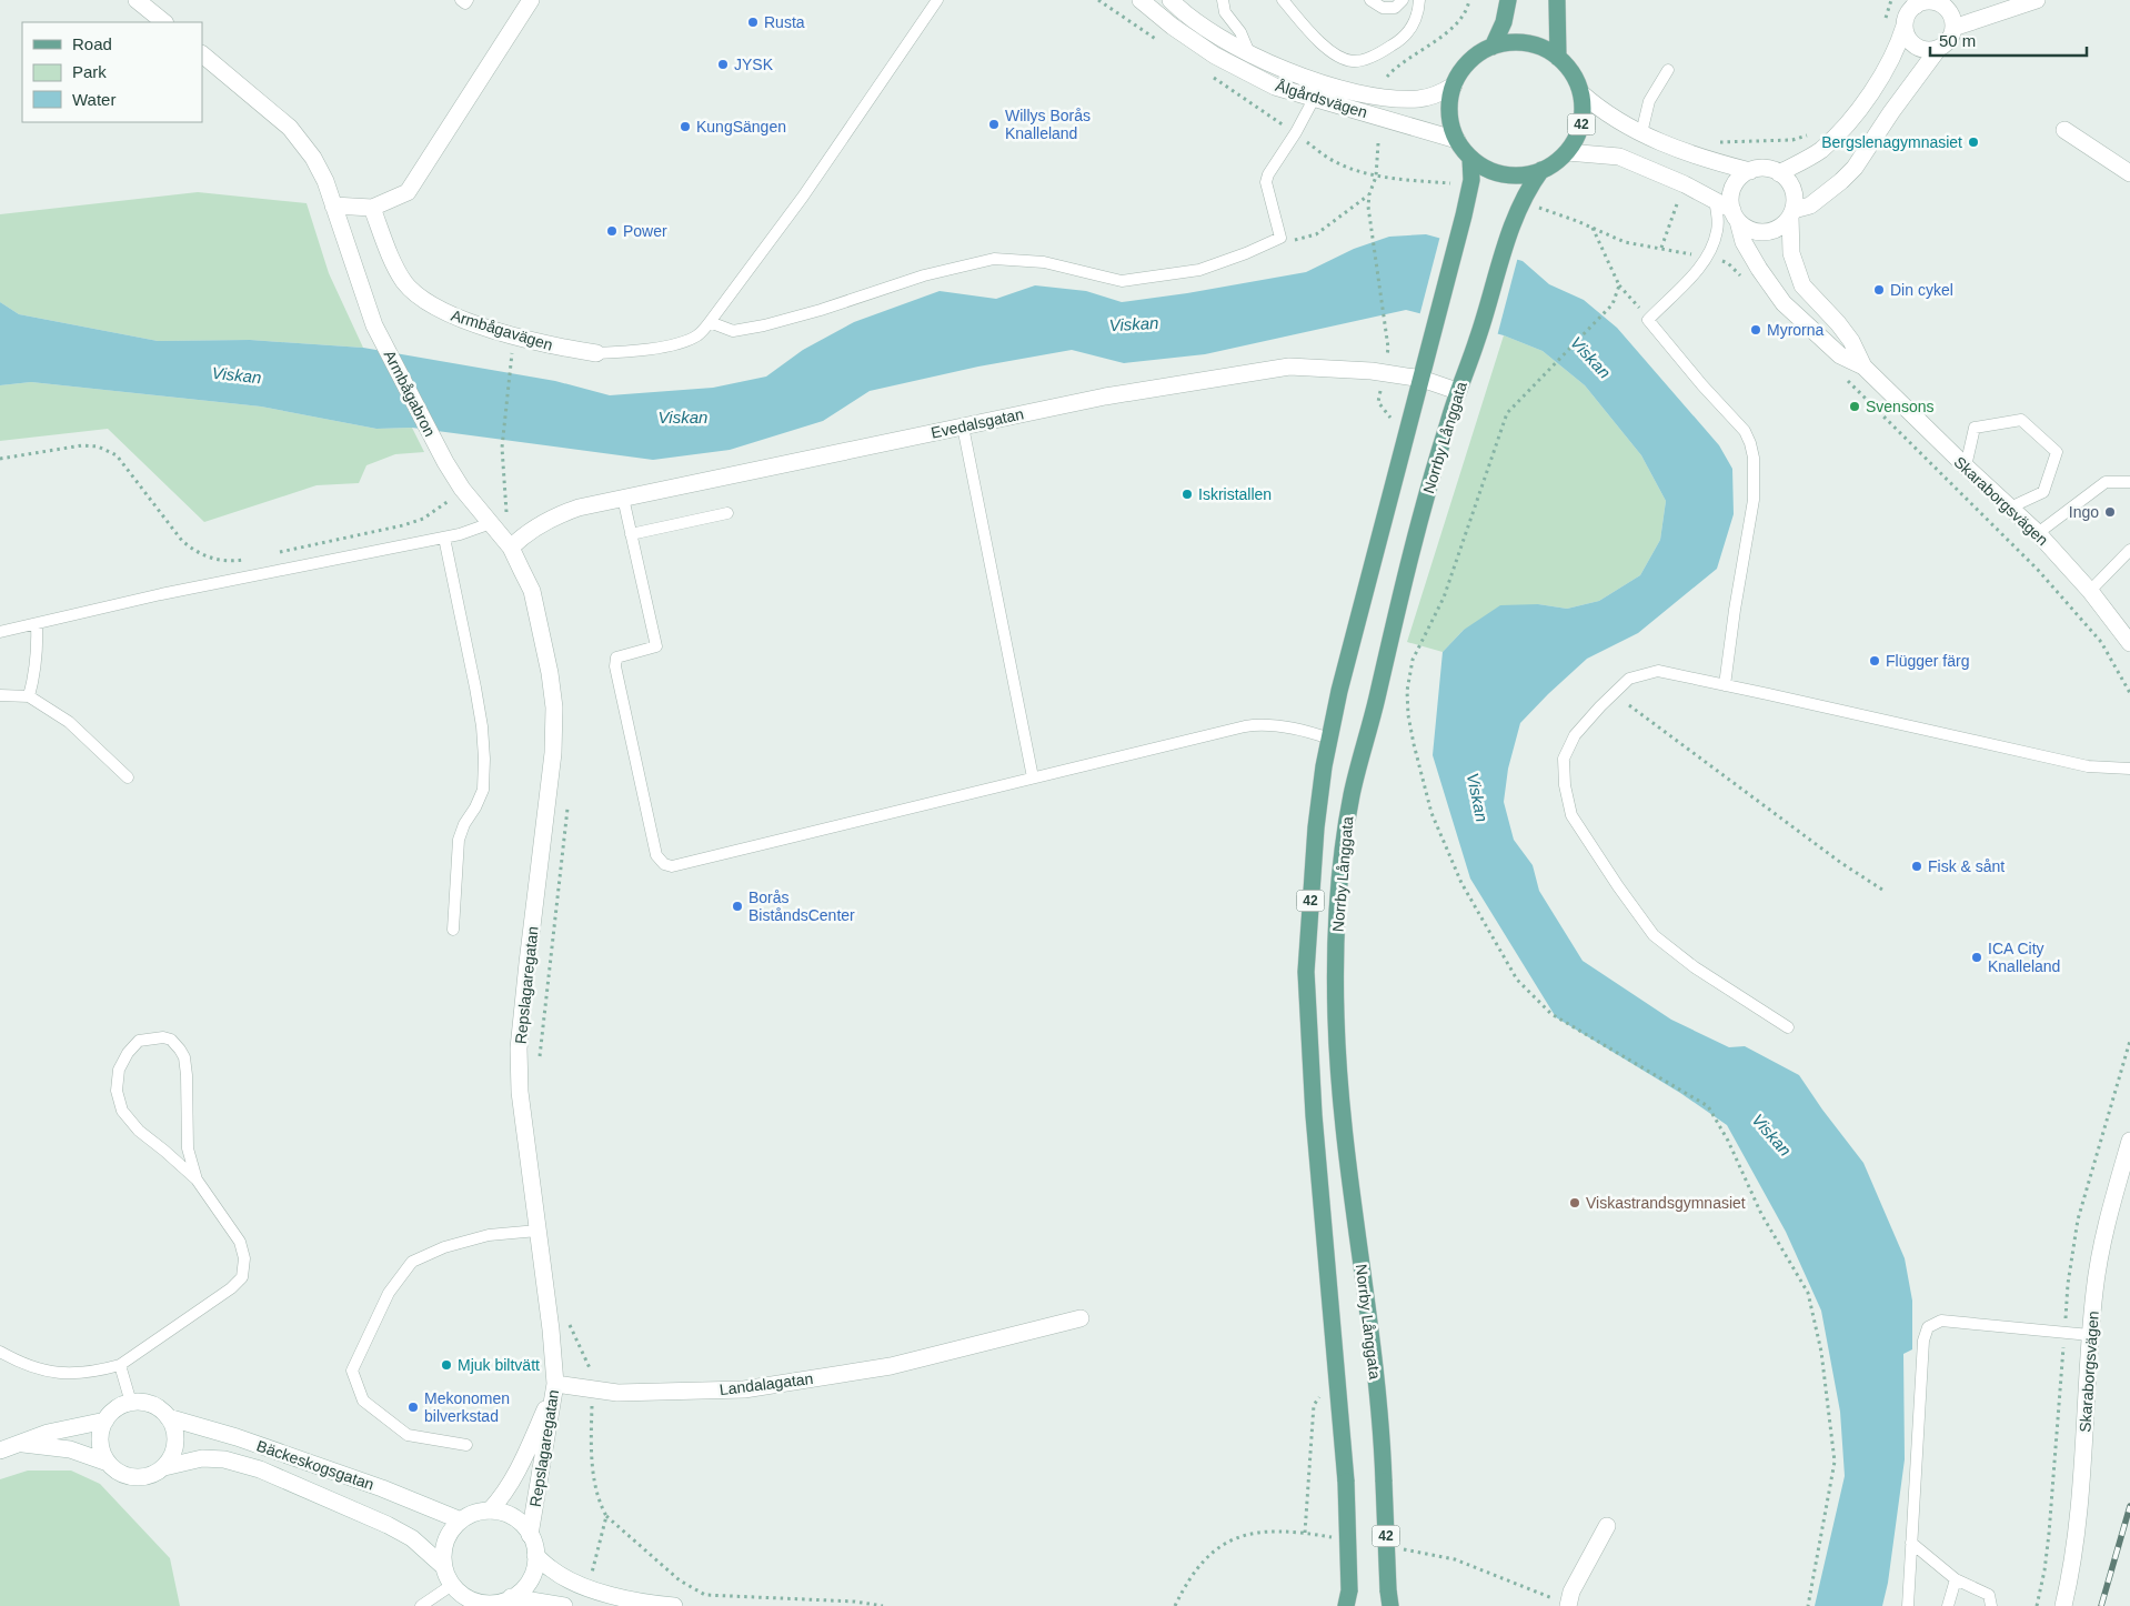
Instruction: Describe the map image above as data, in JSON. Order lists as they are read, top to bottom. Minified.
{"streets":{"main road":["42","Norrby Långgata"],"street":["Ålgårdsvägen","Armbågavägen","Armbågabron","Evedalsgatan","Skaraborgsvägen","Repslagaregatan","Landalagatan","Bäckeskogsgatan"]},"crossings":[["Ålgårdsvägen","42"],["Ålgårdsvägen","Norrby Långgata"],["42","Norrby Långgata"],["Armbågabron","Repslagaregatan"],["Evedalsgatan","Norrby Långgata"],["Evedalsgatan","Repslagaregatan"],["Repslagaregatan","Landalagatan"],["Repslagaregatan","Bäckeskogsgatan"]],"water":["Viskan"],"places":["Rusta","JYSK","Willys Borås Knalleland","KungSängen","Bergslenagymnasiet","Power","Din cykel","Myrorna","Svensons","Iskristallen","Ingo","Flügger färg","Fisk & sånt","Borås BiståndsCenter","ICA City Knalleland","Viskastrandsgymnasiet","Mjuk biltvätt","Mekonomen bilverkstad"],"legend":["Road","Park","Water"],"scale_bar":"50 m"}
